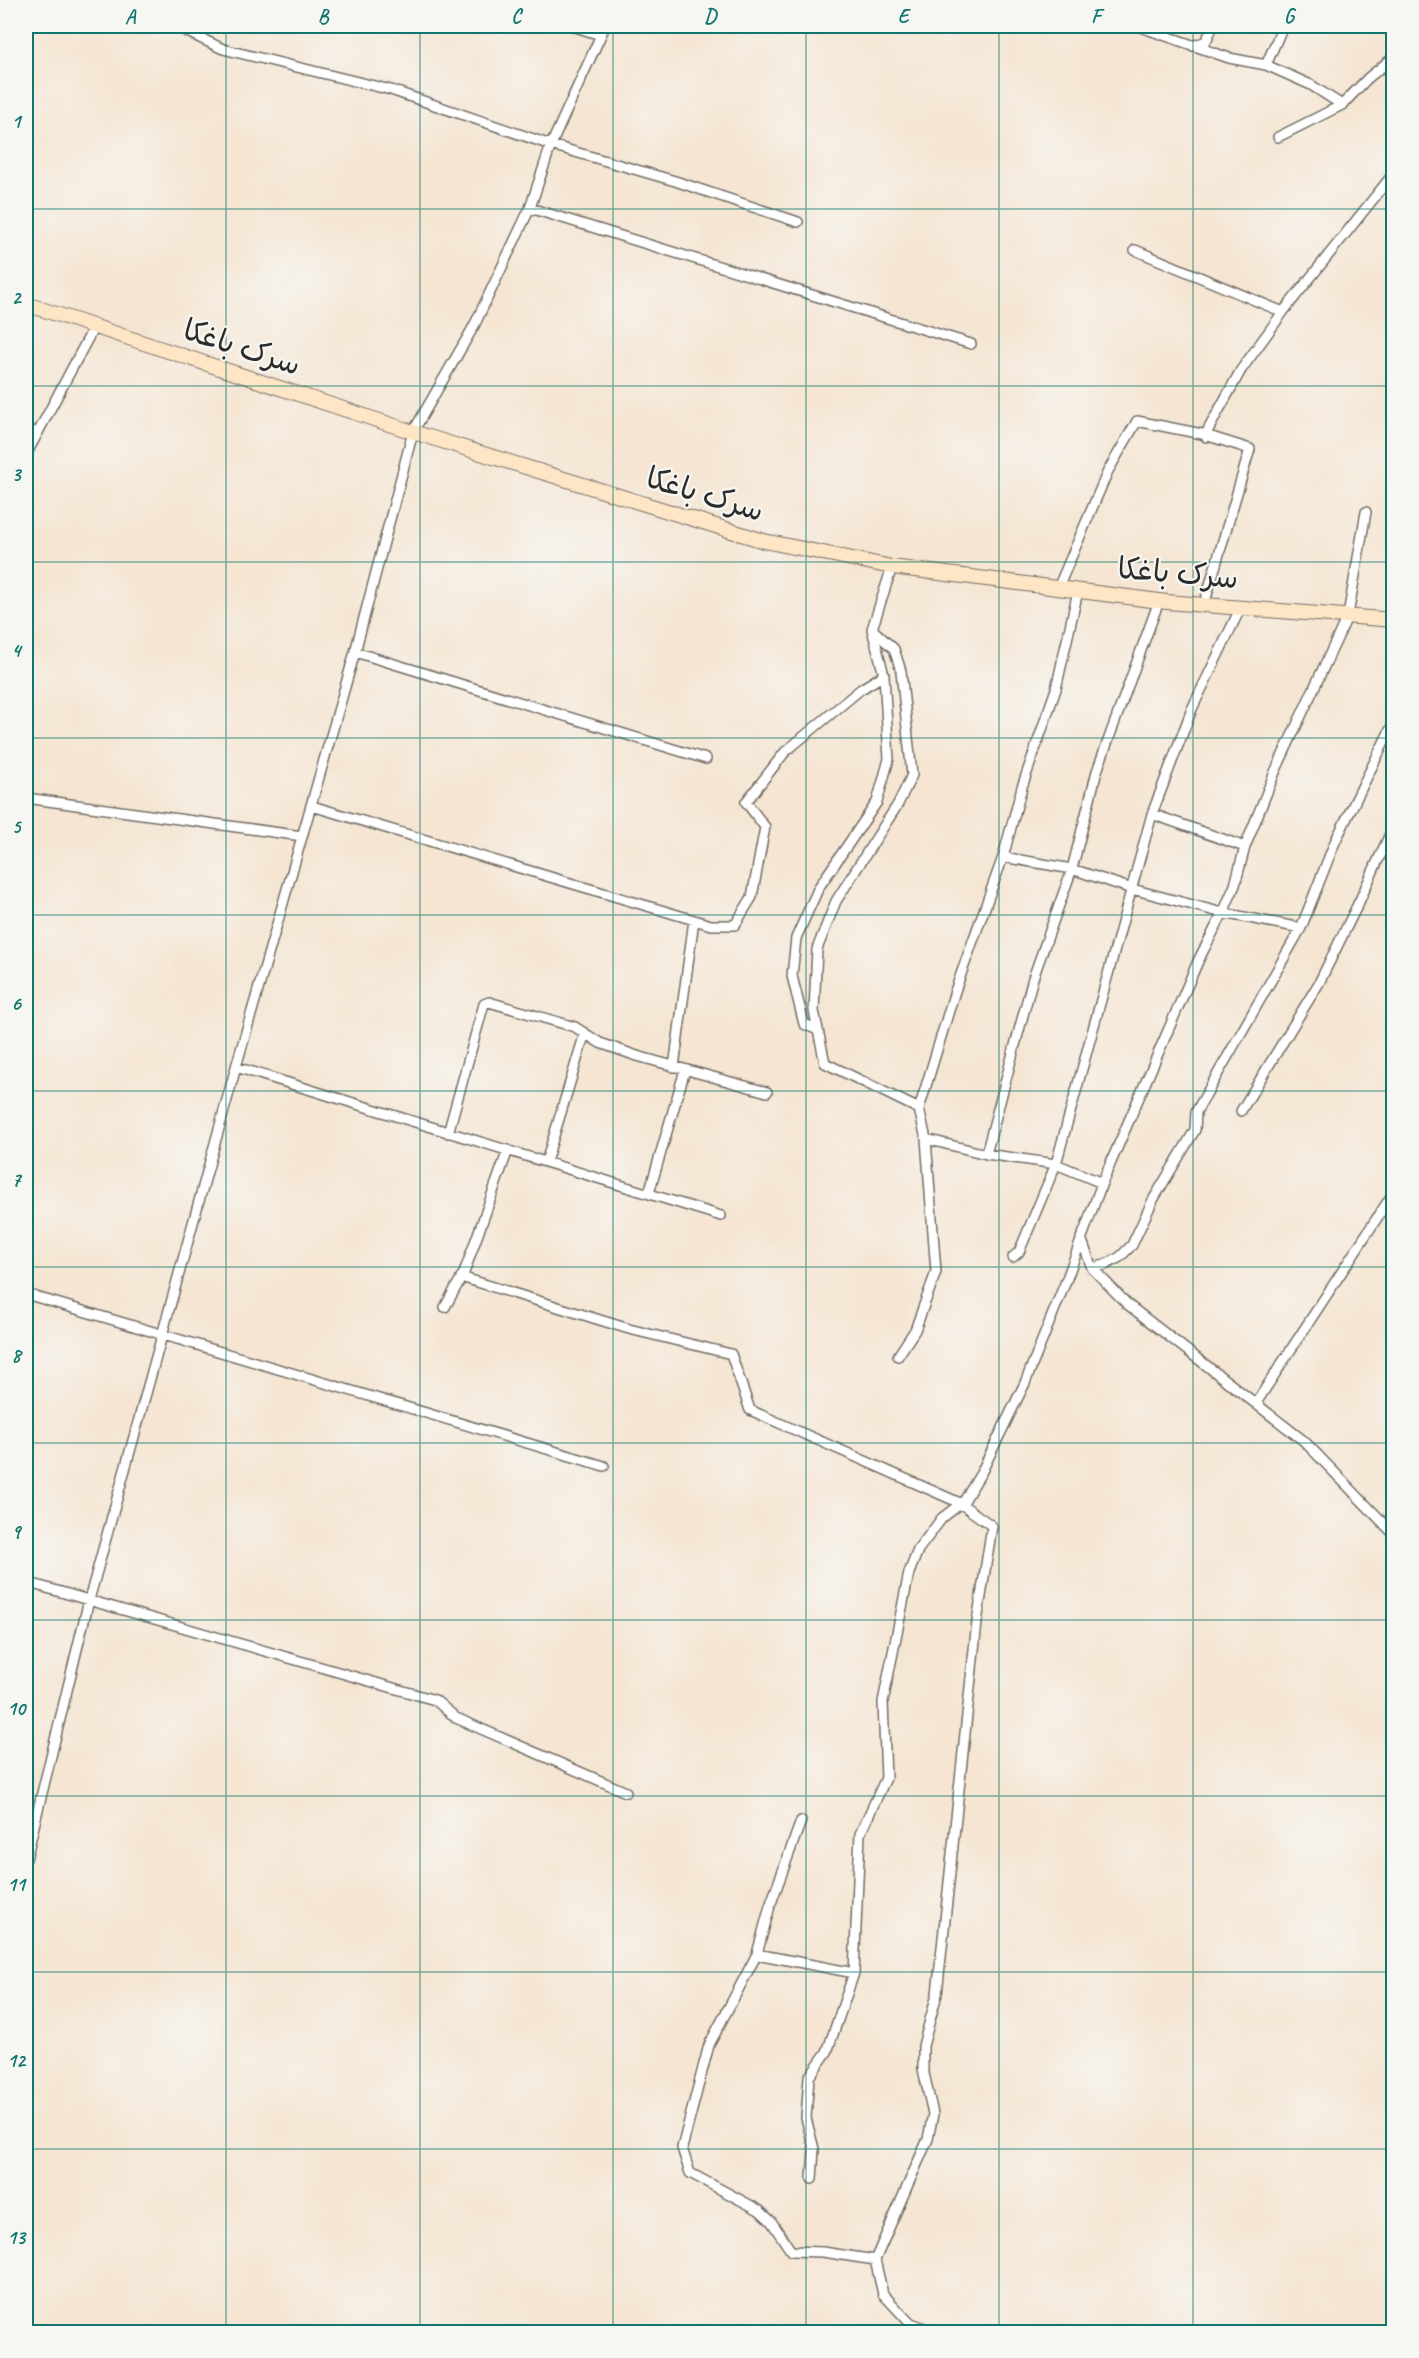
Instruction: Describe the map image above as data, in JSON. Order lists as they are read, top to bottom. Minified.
{"streets":{"street":["سرک باغکا"]},"grid":{"columns":["A","B","C","D","E","F","G"],"rows":["1","2","3","4","5","6","7","8","9","10","11","12","13"]}}
